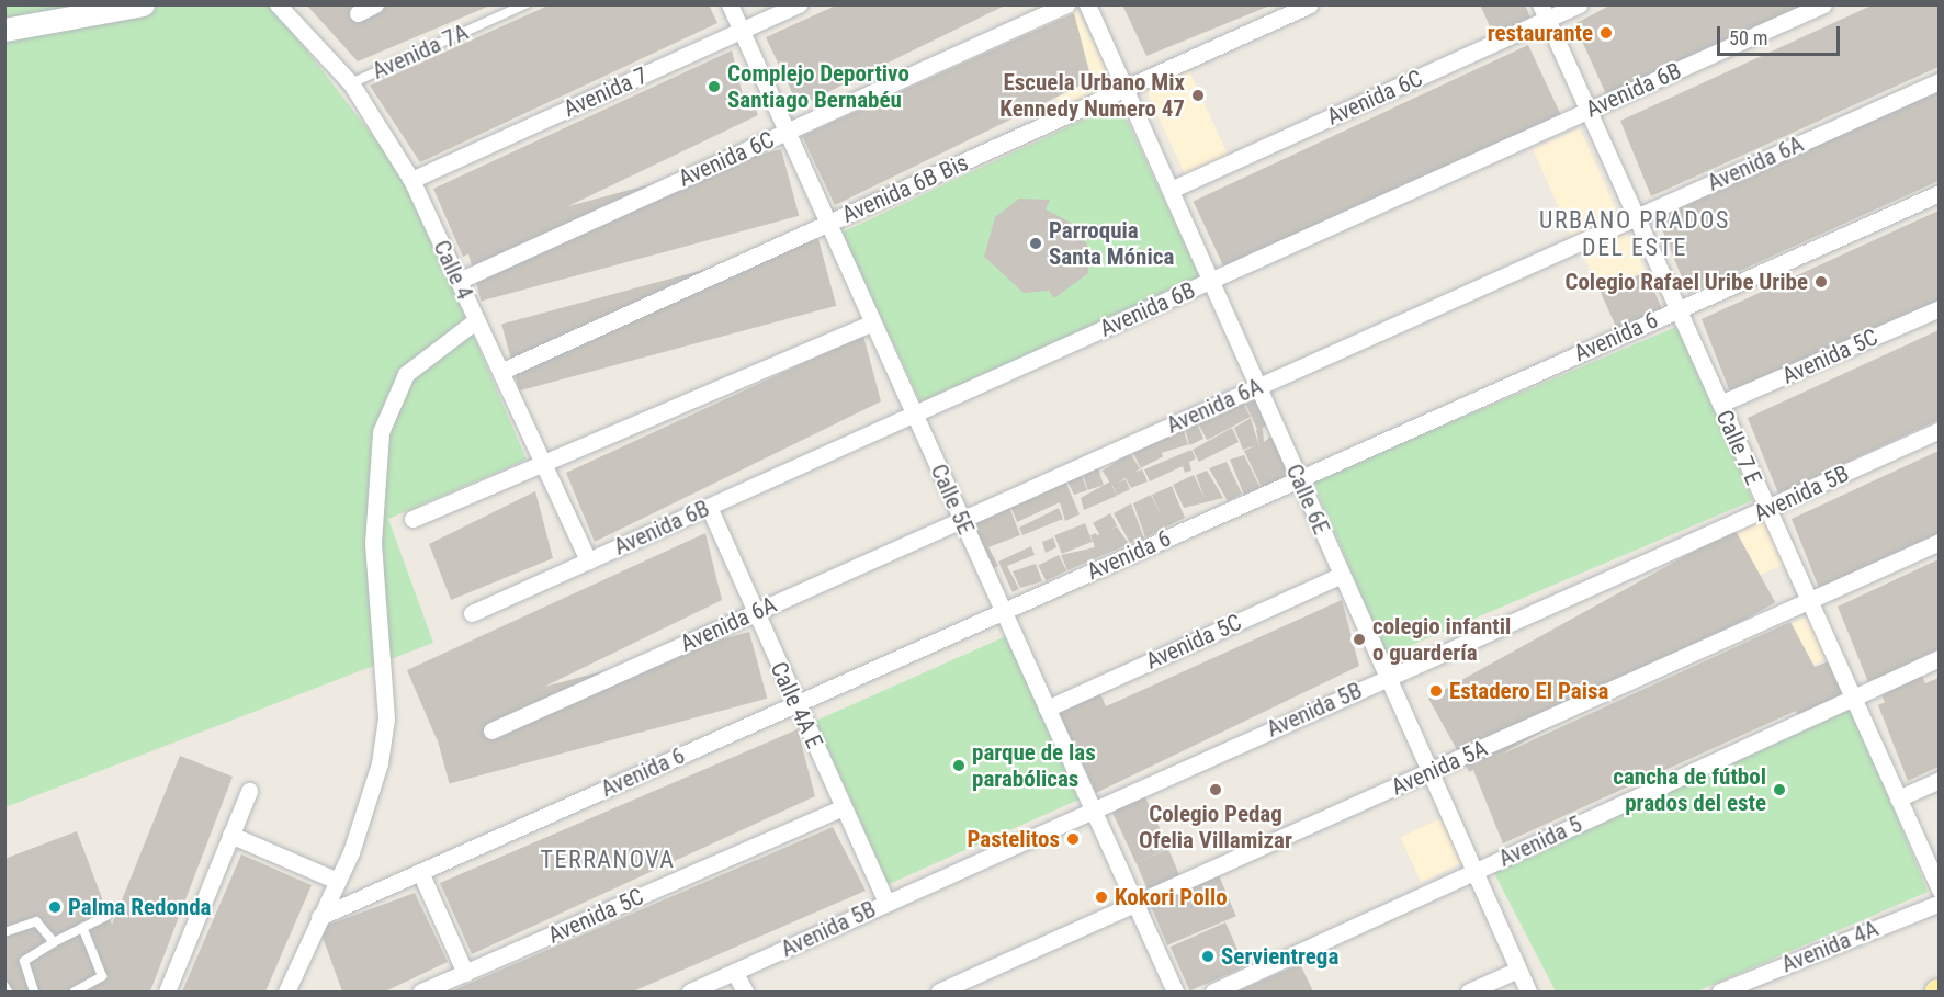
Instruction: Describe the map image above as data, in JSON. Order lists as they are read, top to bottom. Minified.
{"streets":{"street":["Avenida 6B","Avenida 7","Avenida 6C","Avenida 6A","Avenida 6B Bis","Calle 4","Avenida 6","Avenida 5C","Calle 7 E","Avenida 5B","Calle 5E","Calle 6E","Calle 4A E","Avenida 5A","Avenida 5","Avenida 4A"],"lane":["Avenida 7A"]},"crossings":[["Avenida 7A","Calle 4"],["Avenida 6B","Calle 4"],["Avenida 6B","Calle 7 E"],["Avenida 6B","Calle 5E"],["Avenida 6B","Calle 6E"],["Avenida 6B","Calle 4A E"],["Avenida 7","Calle 4"],["Avenida 7","Calle 5E"],["Avenida 6C","Calle 4"],["Avenida 6C","Calle 7 E"],["Avenida 6C","Calle 5E"],["Avenida 6C","Calle 6E"],["Avenida 6A","Calle 7 E"],["Avenida 6A","Calle 5E"],["Avenida 6A","Calle 6E"],["Avenida 6A","Calle 4A E"],["Avenida 6B Bis","Calle 4"],["Avenida 6B Bis","Calle 5E"],["Avenida 6B Bis","Calle 6E"],["Avenida 6","Calle 7 E"],["Avenida 6","Calle 5E"],["Avenida 6","Calle 6E"],["Avenida 6","Calle 4A E"],["Avenida 5C","Calle 7 E"],["Avenida 5C","Calle 5E"],["Avenida 5C","Calle 6E"],["Avenida 5C","Calle 4A E"],["Calle 7 E","Avenida 5B"],["Calle 7 E","Avenida 5A"],["Calle 7 E","Avenida 5"],["Avenida 5B","Calle 5E"],["Avenida 5B","Calle 6E"],["Avenida 5B","Calle 4A E"],["Calle 5E","Avenida 5A"],["Calle 6E","Avenida 5A"],["Calle 6E","Avenida 5"]],"districts":["URBANO PRADOS DEL ESTE","TERRANOVA"],"places":["restaurante","Complejo Deportivo Santiago Bernabéu","Escuela Urbano Mix Kennedy Numero 47","Parroquia Santa Mónica","Colegio Rafael Uribe Uribe","colegio infantil o guardería","Estadero El Paisa","parque de las parabólicas","Colegio Pedag Ofelia Villamizar","cancha de fútbol prados del este","Pastelitos","Kokori Pollo","Palma Redonda","Servientrega"],"scale_bar":"50 m"}
